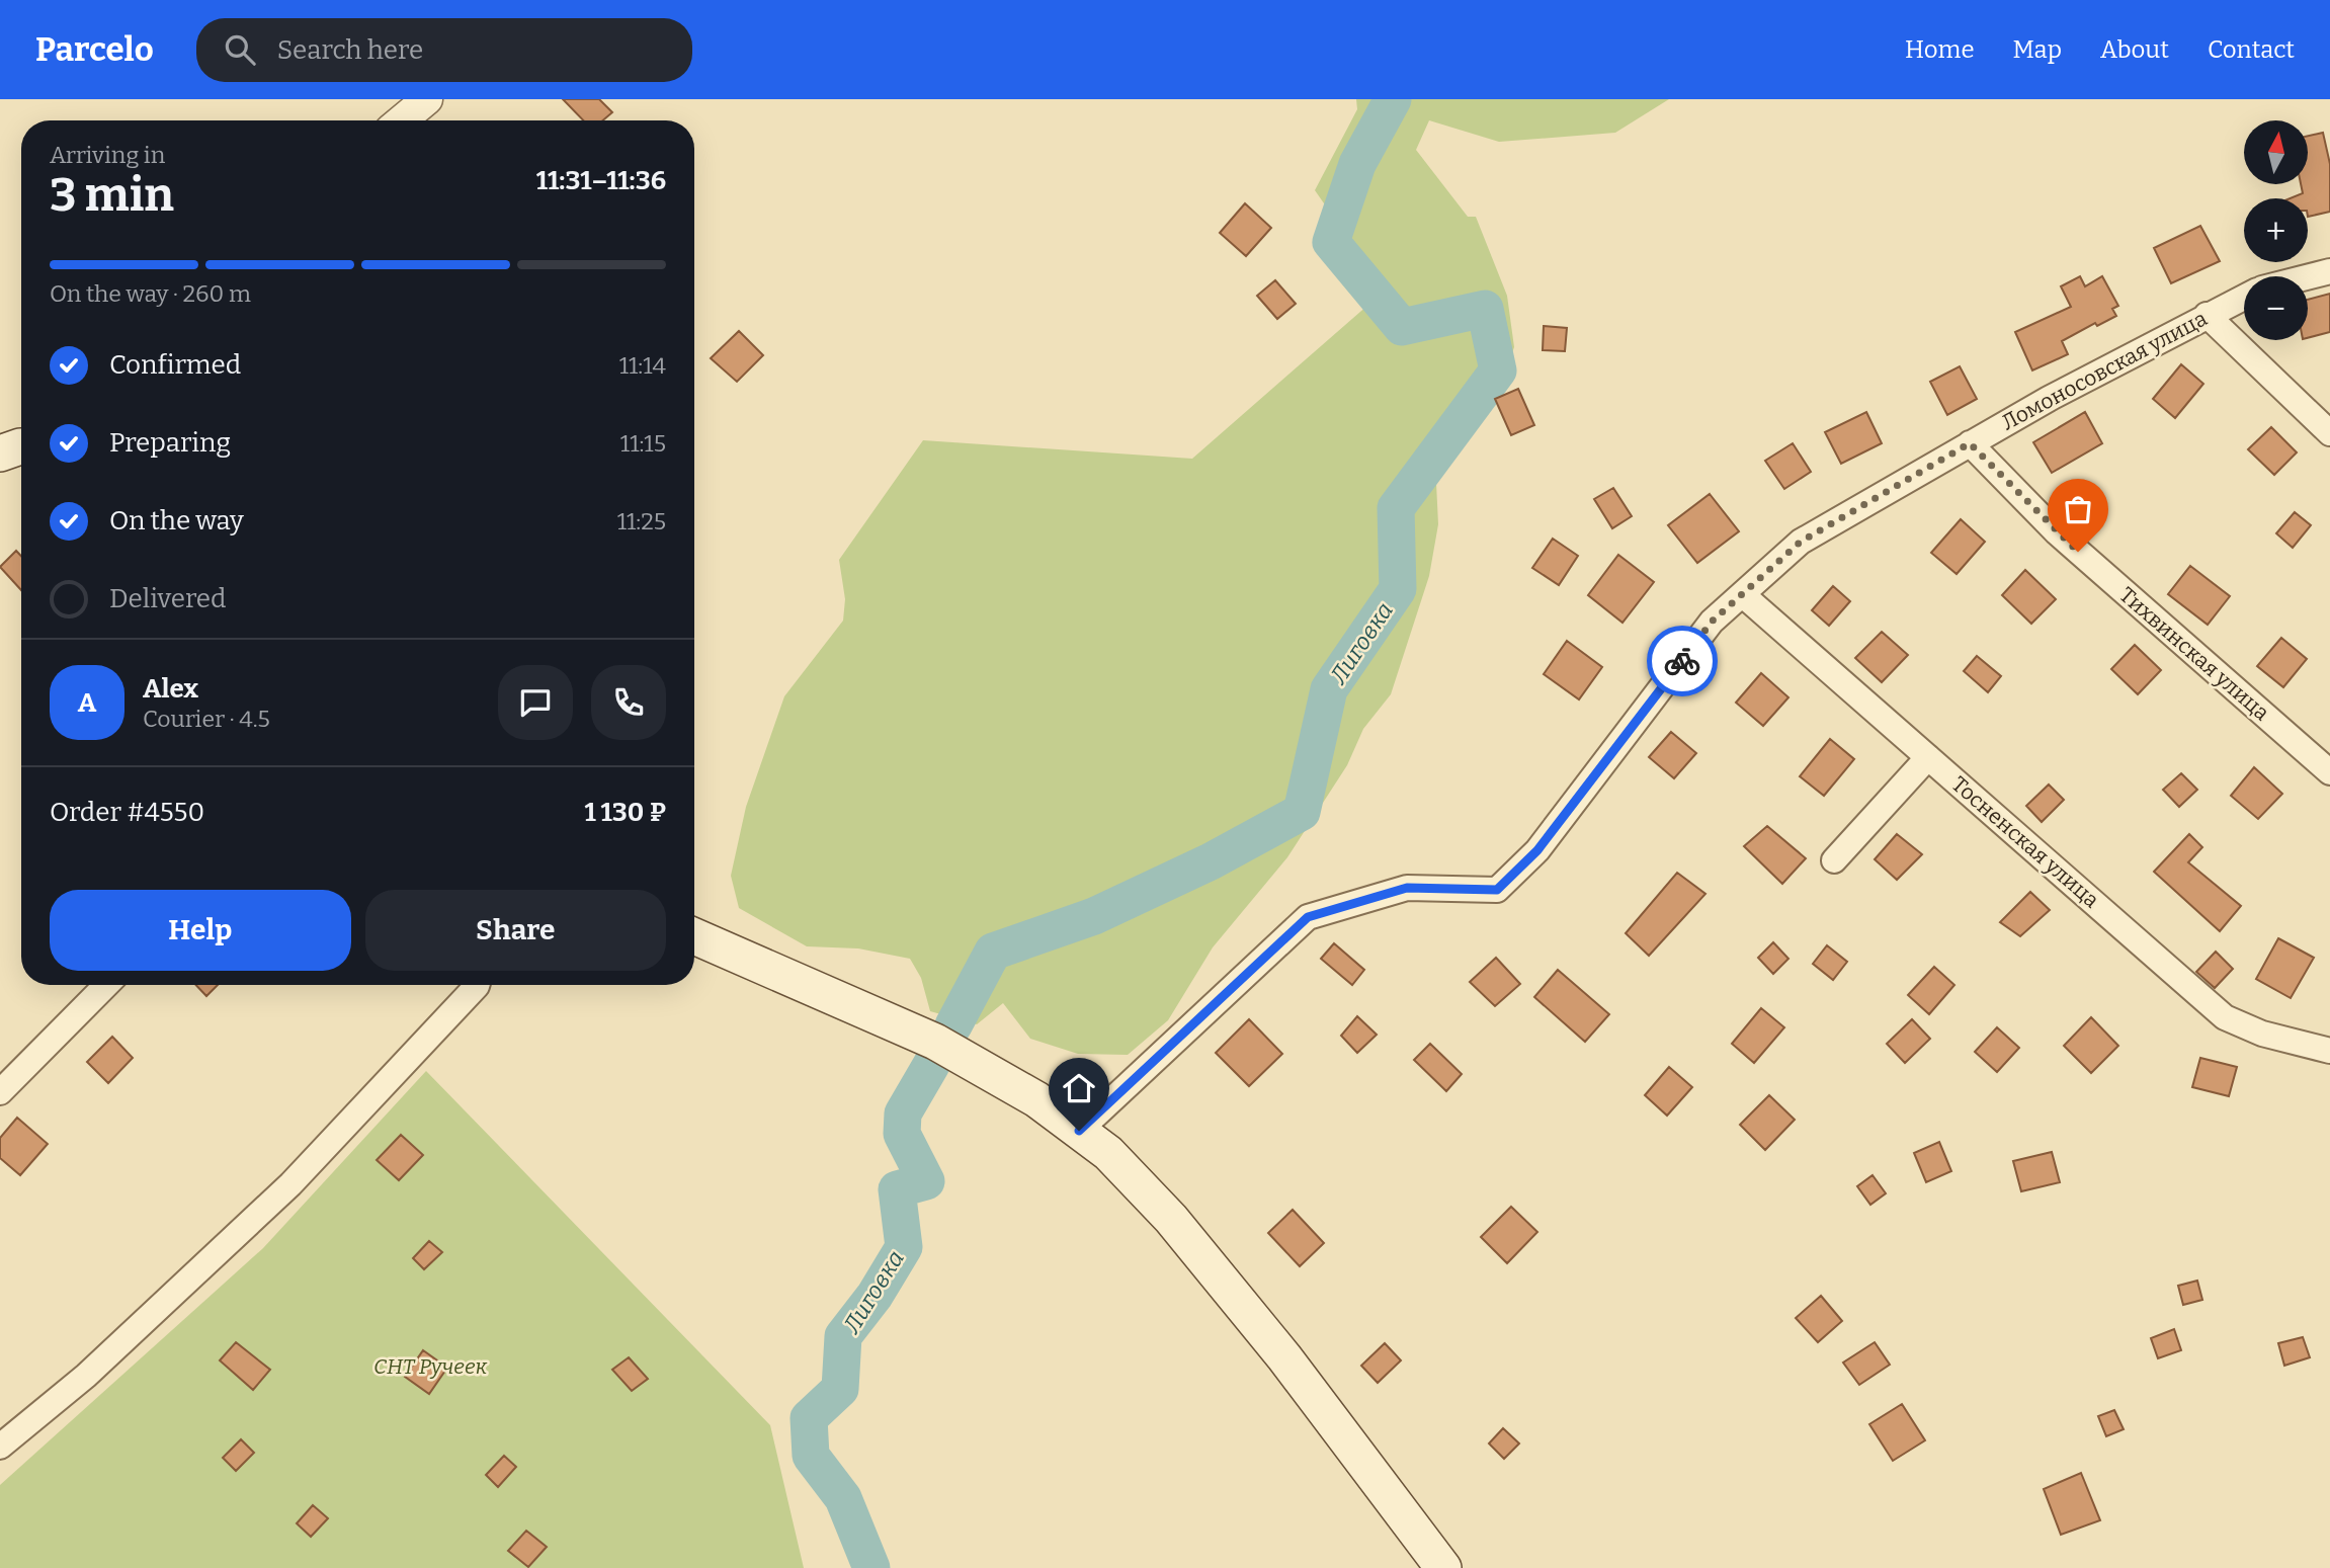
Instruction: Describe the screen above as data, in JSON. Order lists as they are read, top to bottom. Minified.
{"streets":{"street":["Ломоносовская улица","Тихвинская улица","Тосненская улица"]},"crossings":[["Ломоносовская улица","Тихвинская улица"],["Ломоносовская улица","Тосненская улица"]],"water":["Лиговка"],"parks":["СНТ Ручеек"],"north":"top","page":{"header":"Parcelo","search":"Search here","nav":["Home","Map","About","Contact"],"map_buttons":["+","−"],"heading":["3 min","Arriving in","11:31–11:36"],"panel":["Alex","Courier · 4.5","Order #4550","1 130 ₽"],"bar":"On the way · 260 m","list":[["Confirmed","11:14"],["Preparing","11:15"],["On the way","11:25"],"Delivered"],"round":"A","buttons":["Help","Share"]}}
